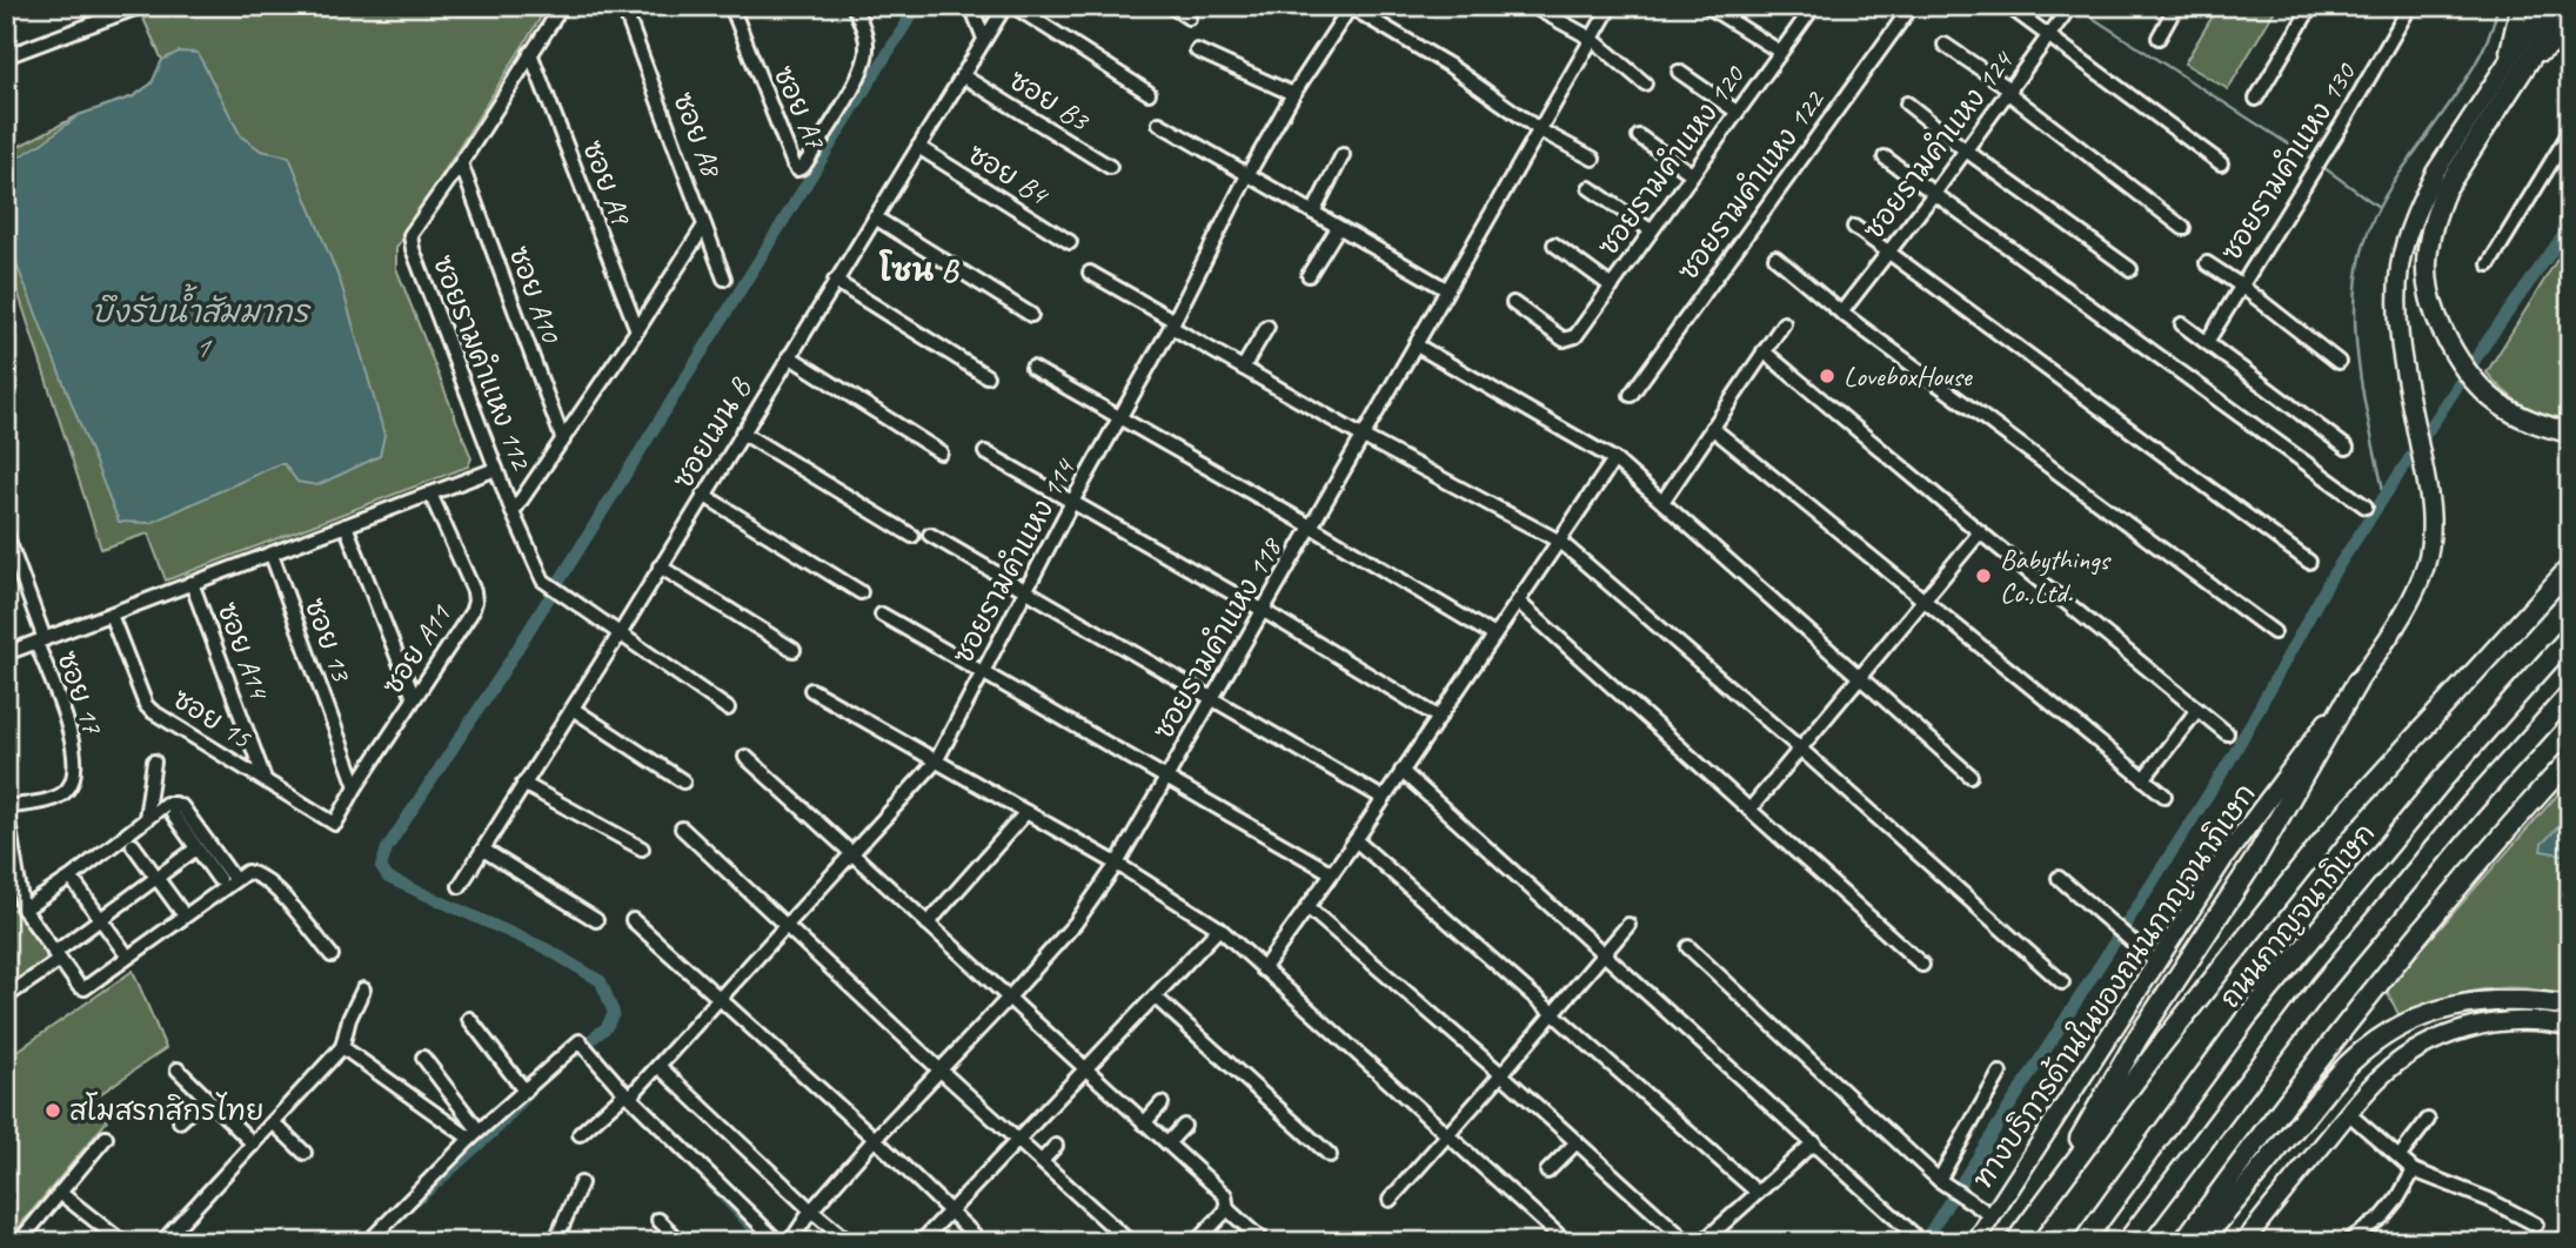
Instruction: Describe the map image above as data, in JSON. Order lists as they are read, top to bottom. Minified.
{"streets":{"highway":["ถนนกาญจนาภิเษก"],"main road":["ทางบริการด้านในของถนนกาญจนาภิเษก"],"street":["ซอย B3","ซอย A7","ซอย A8","ซอยรามคำแหง 124","ซอยรามคำแหง 120","ซอยรามคำแหง 130","ซอย B4","ซอย A9","ซอยรามคำแหง 122","ซอย A10","ซอยรามคำแหง 112","ซอยเมน B","ซอยรามคำแหง 114","ซอย 13","ซอยรามคำแหง 118","ซอย A14","ซอย A11","ซอย 17","ซอย 15"]},"crossings":[["ซอย B3","ซอยเมน B"],["ซอย B4","ซอยเมน B"],["ซอย A9","ซอยรามคำแหง 112"],["ซอย A10","ซอยรามคำแหง 112"],["ซอยรามคำแหง 112","ซอยเมน B"],["ซอย 13","ซอย A11"],["ซอย A14","ซอย 15"],["ซอย A11","ซอย 15"]],"districts":["โซน B"],"water":["บึงรับน้ำสัมมากร 1"],"places":["LoveboxHouse","Babythings Co.,Ltd.","สโมสรกสิกรไทย"]}
